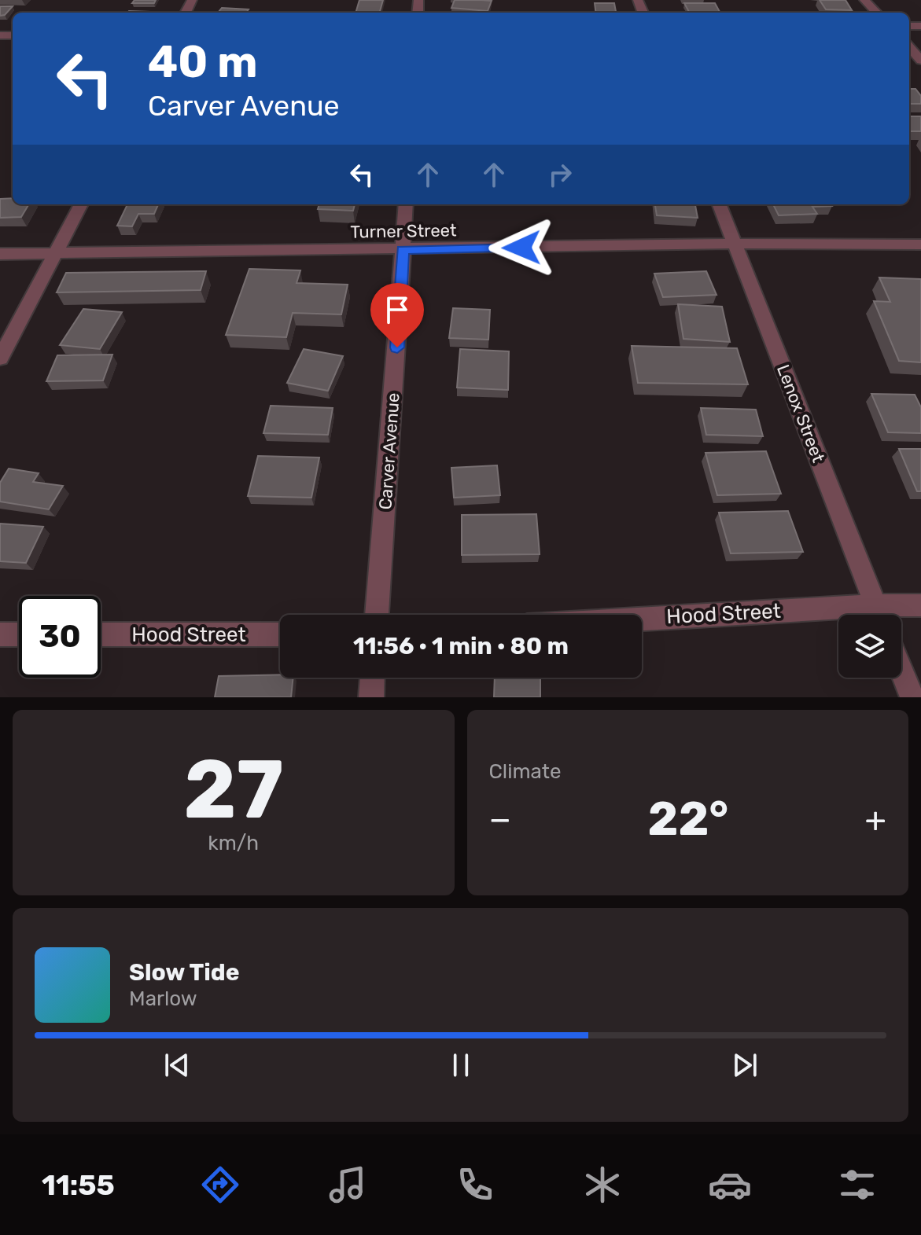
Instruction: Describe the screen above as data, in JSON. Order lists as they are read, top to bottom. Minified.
{"streets":{"street":["Turner Street","Lenox Street","Carver Avenue","Hood Street"]},"crossings":[["Turner Street","Lenox Street"],["Turner Street","Carver Avenue"]],"page":{"turn":["40 m","Carver Avenue"],"limit":"30","trip":"11:56 · 1 min · 80 m","tile":[["27","km/h"],"Climate"],"heat":["−","22°","+"],"song":["Slow Tide","Marlow"],"tabs":"11:55"}}
